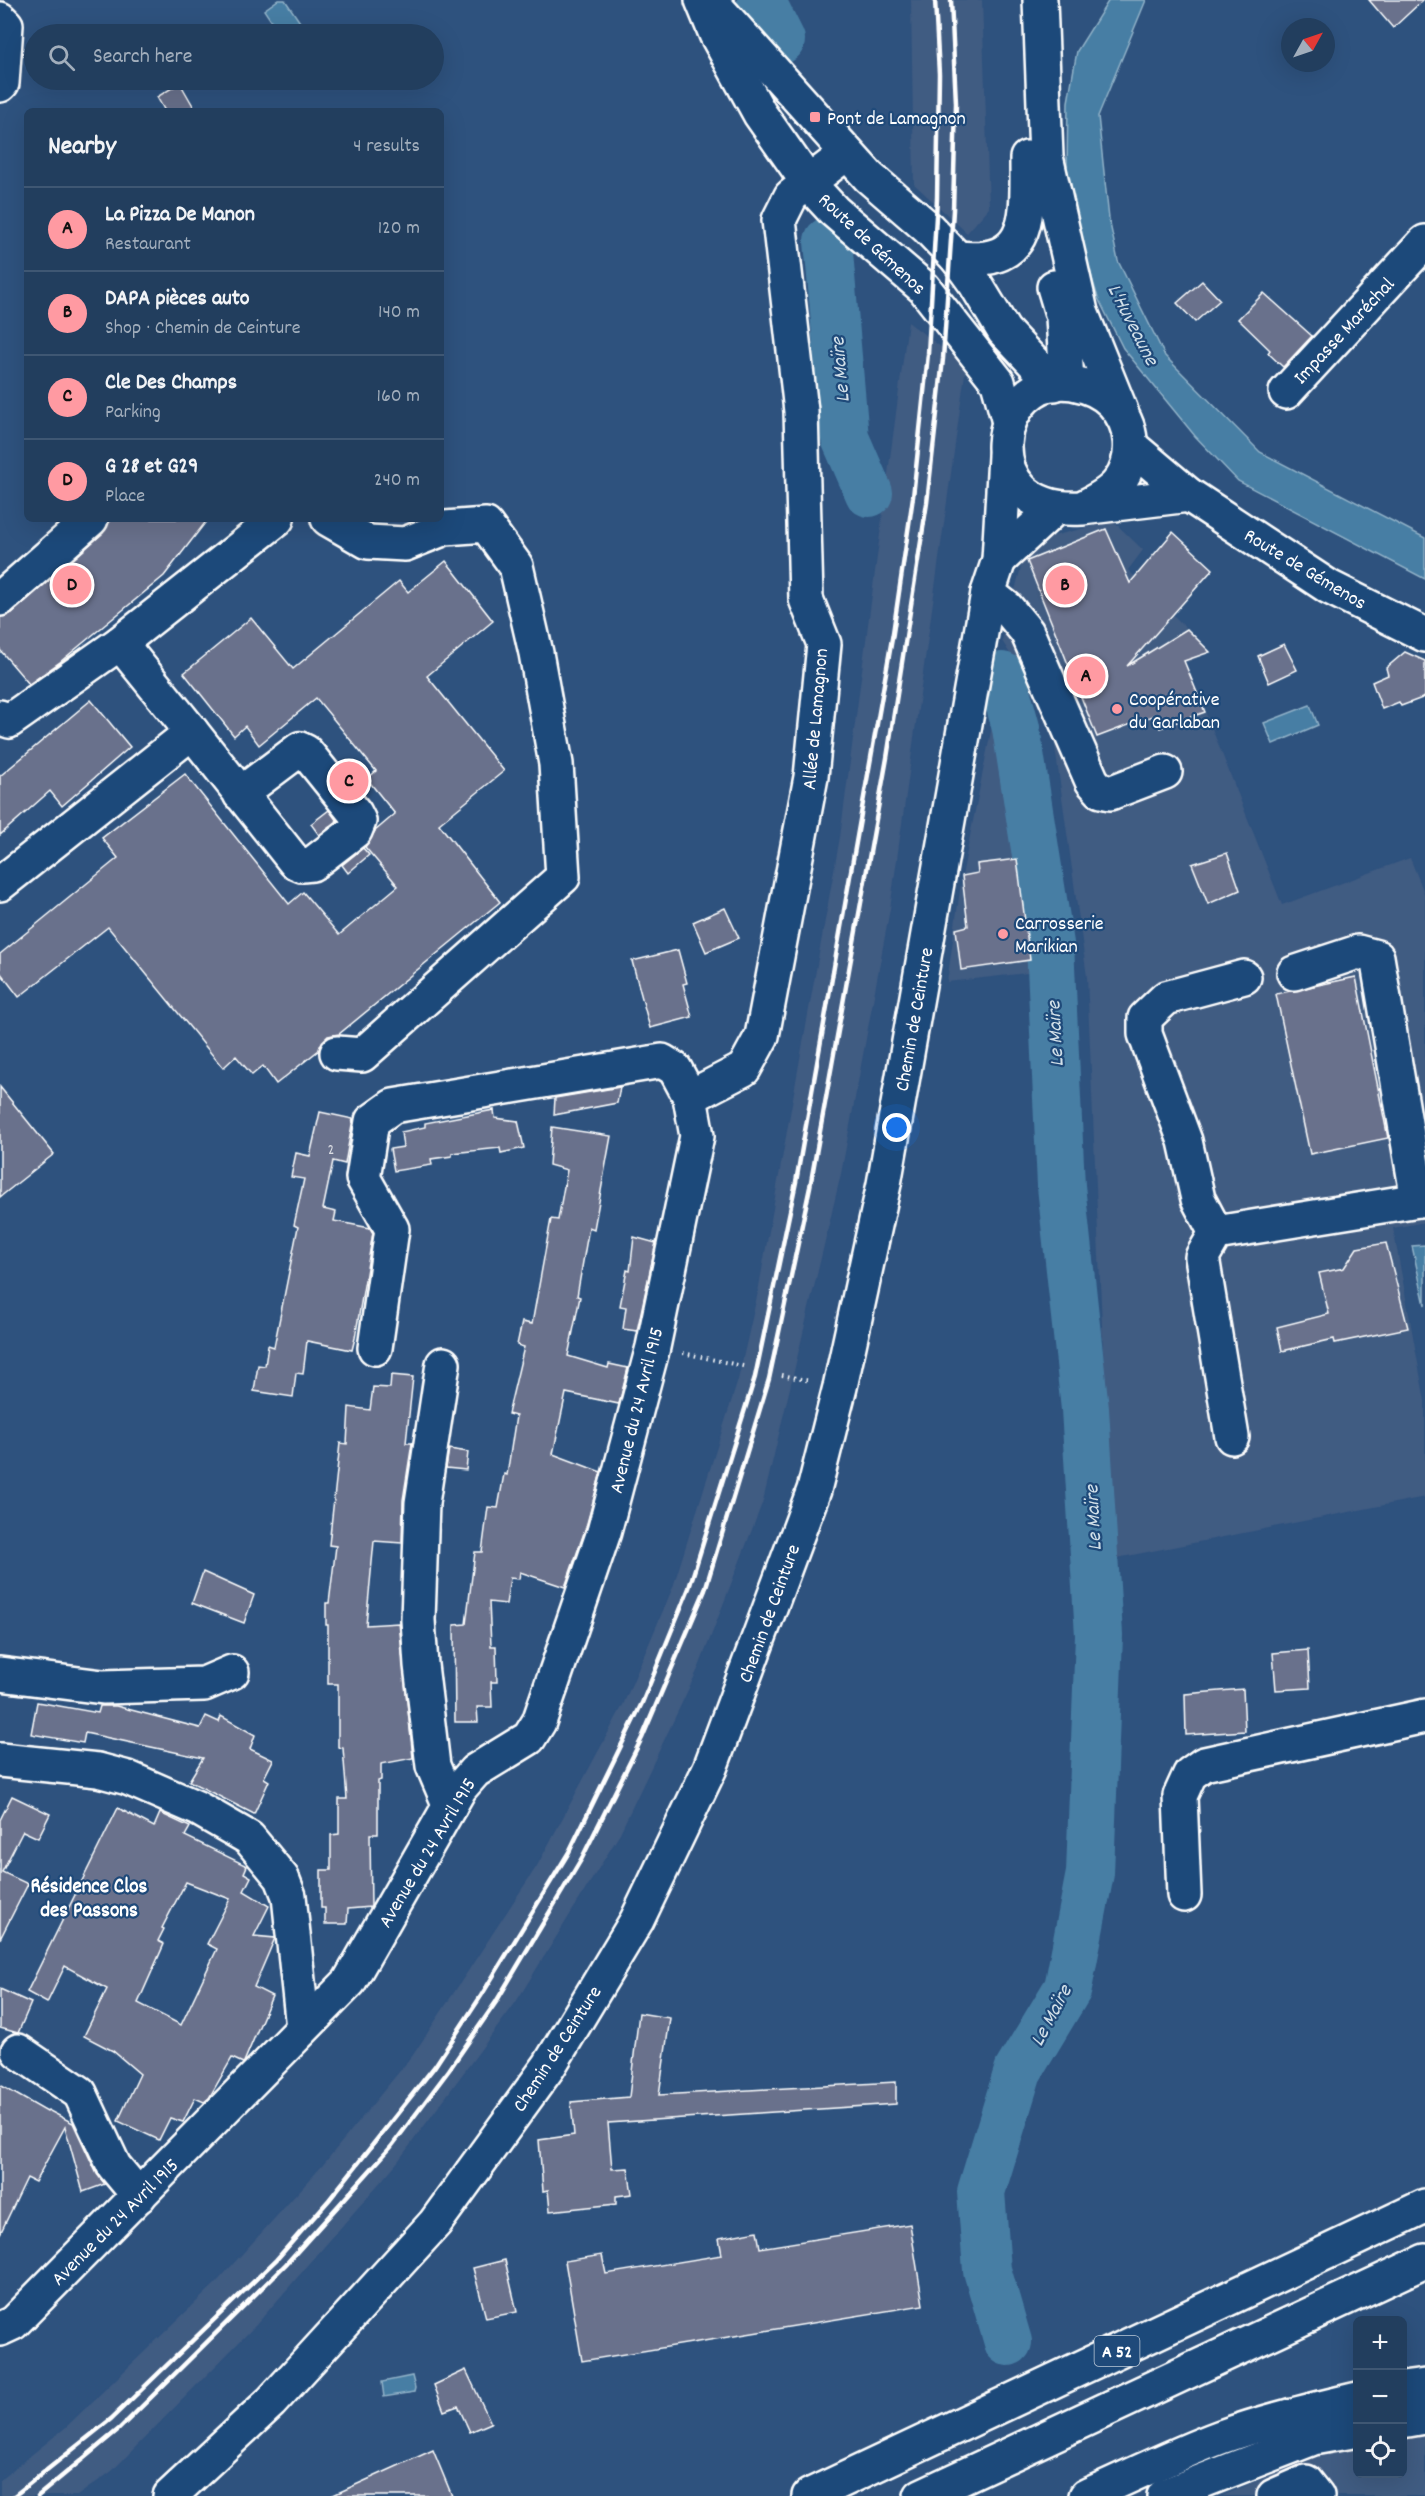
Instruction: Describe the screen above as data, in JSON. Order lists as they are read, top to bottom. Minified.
{"streets":{"main road":["Route de Gémenos","Impasse Maréchal","Allée de Lamagnon","Chemin de Ceinture","Avenue du 24 Avril 1915","A 52"]},"crossings":[["Route de Gémenos","Allée de Lamagnon"],["Route de Gémenos","Chemin de Ceinture"],["Allée de Lamagnon","Avenue du 24 Avril 1915"]],"districts":["Résidence Clos des Passons"],"water":["L'Huveaune","Le Maïre"],"places":{"transit":["Pont de Lamagnon"],"other":["Coopérative du Garlaban","Carrosserie Marikian"]},"house_numbers":["2"],"north":"top right","page":{"search":"Search here","heading":["Nearby","4 results"],"list":[{"mark":"A","name":"La Pizza De Manon","note":"Restaurant","value":"120 m"},{"mark":"B","name":"DAPA pièces auto","note":"Shop · Chemin de Ceinture","value":"140 m"},{"mark":"C","name":"Cle Des Champs","note":"Parking","value":"160 m"},{"mark":"D","name":"G 28 et G29","note":"Place","value":"240 m"}],"pins":["B","D","A","C"],"map_buttons":["+","−"]}}
